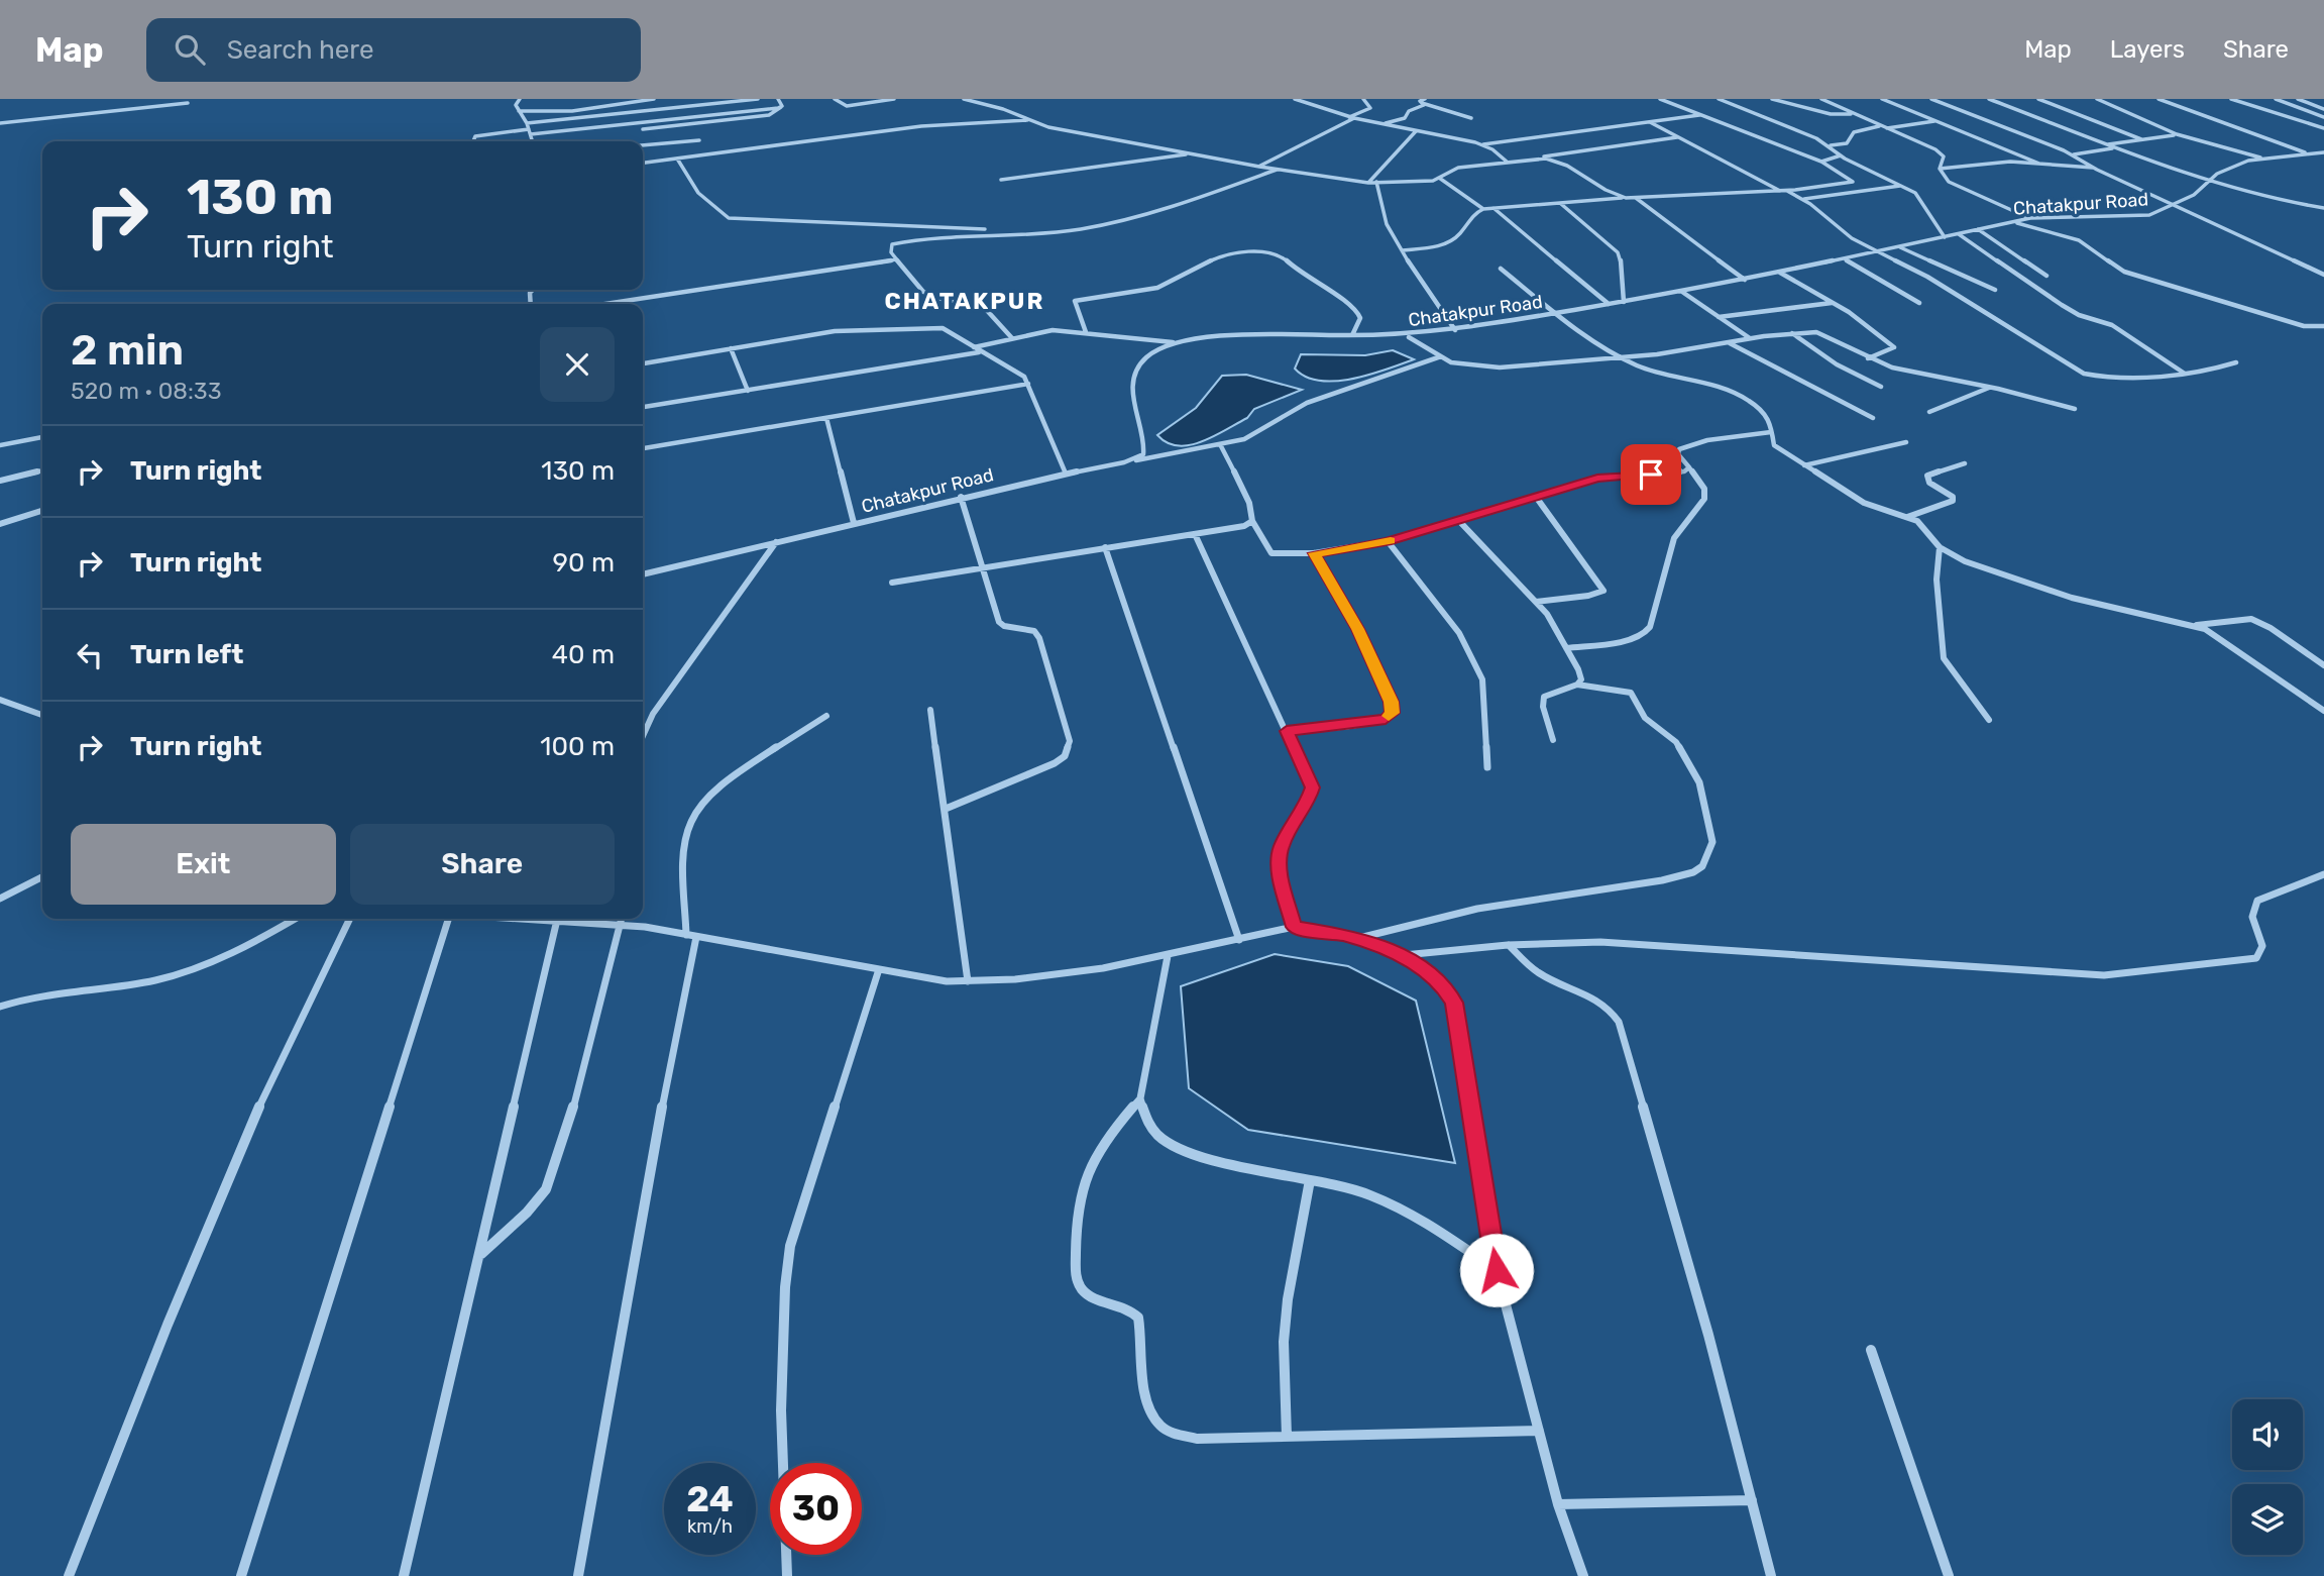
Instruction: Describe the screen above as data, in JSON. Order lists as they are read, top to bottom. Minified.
{"streets":{"street":["Chatakpur Road"]},"districts":["CHATAKPUR"],"page":{"header":"Map","search":"Search here","nav":["Map","Layers","Share"],"turn":["130 m","Turn right"],"heading":["2 min","520 m · 08:33"],"list":[{"name":"Turn right","value":"130 m"},{"name":"Turn right","value":"90 m"},{"name":"Turn left","value":"40 m"},{"name":"Turn right","value":"100 m"}],"buttons":["Exit","Share"],"speed":"24 km/h","limit":"30"}}
